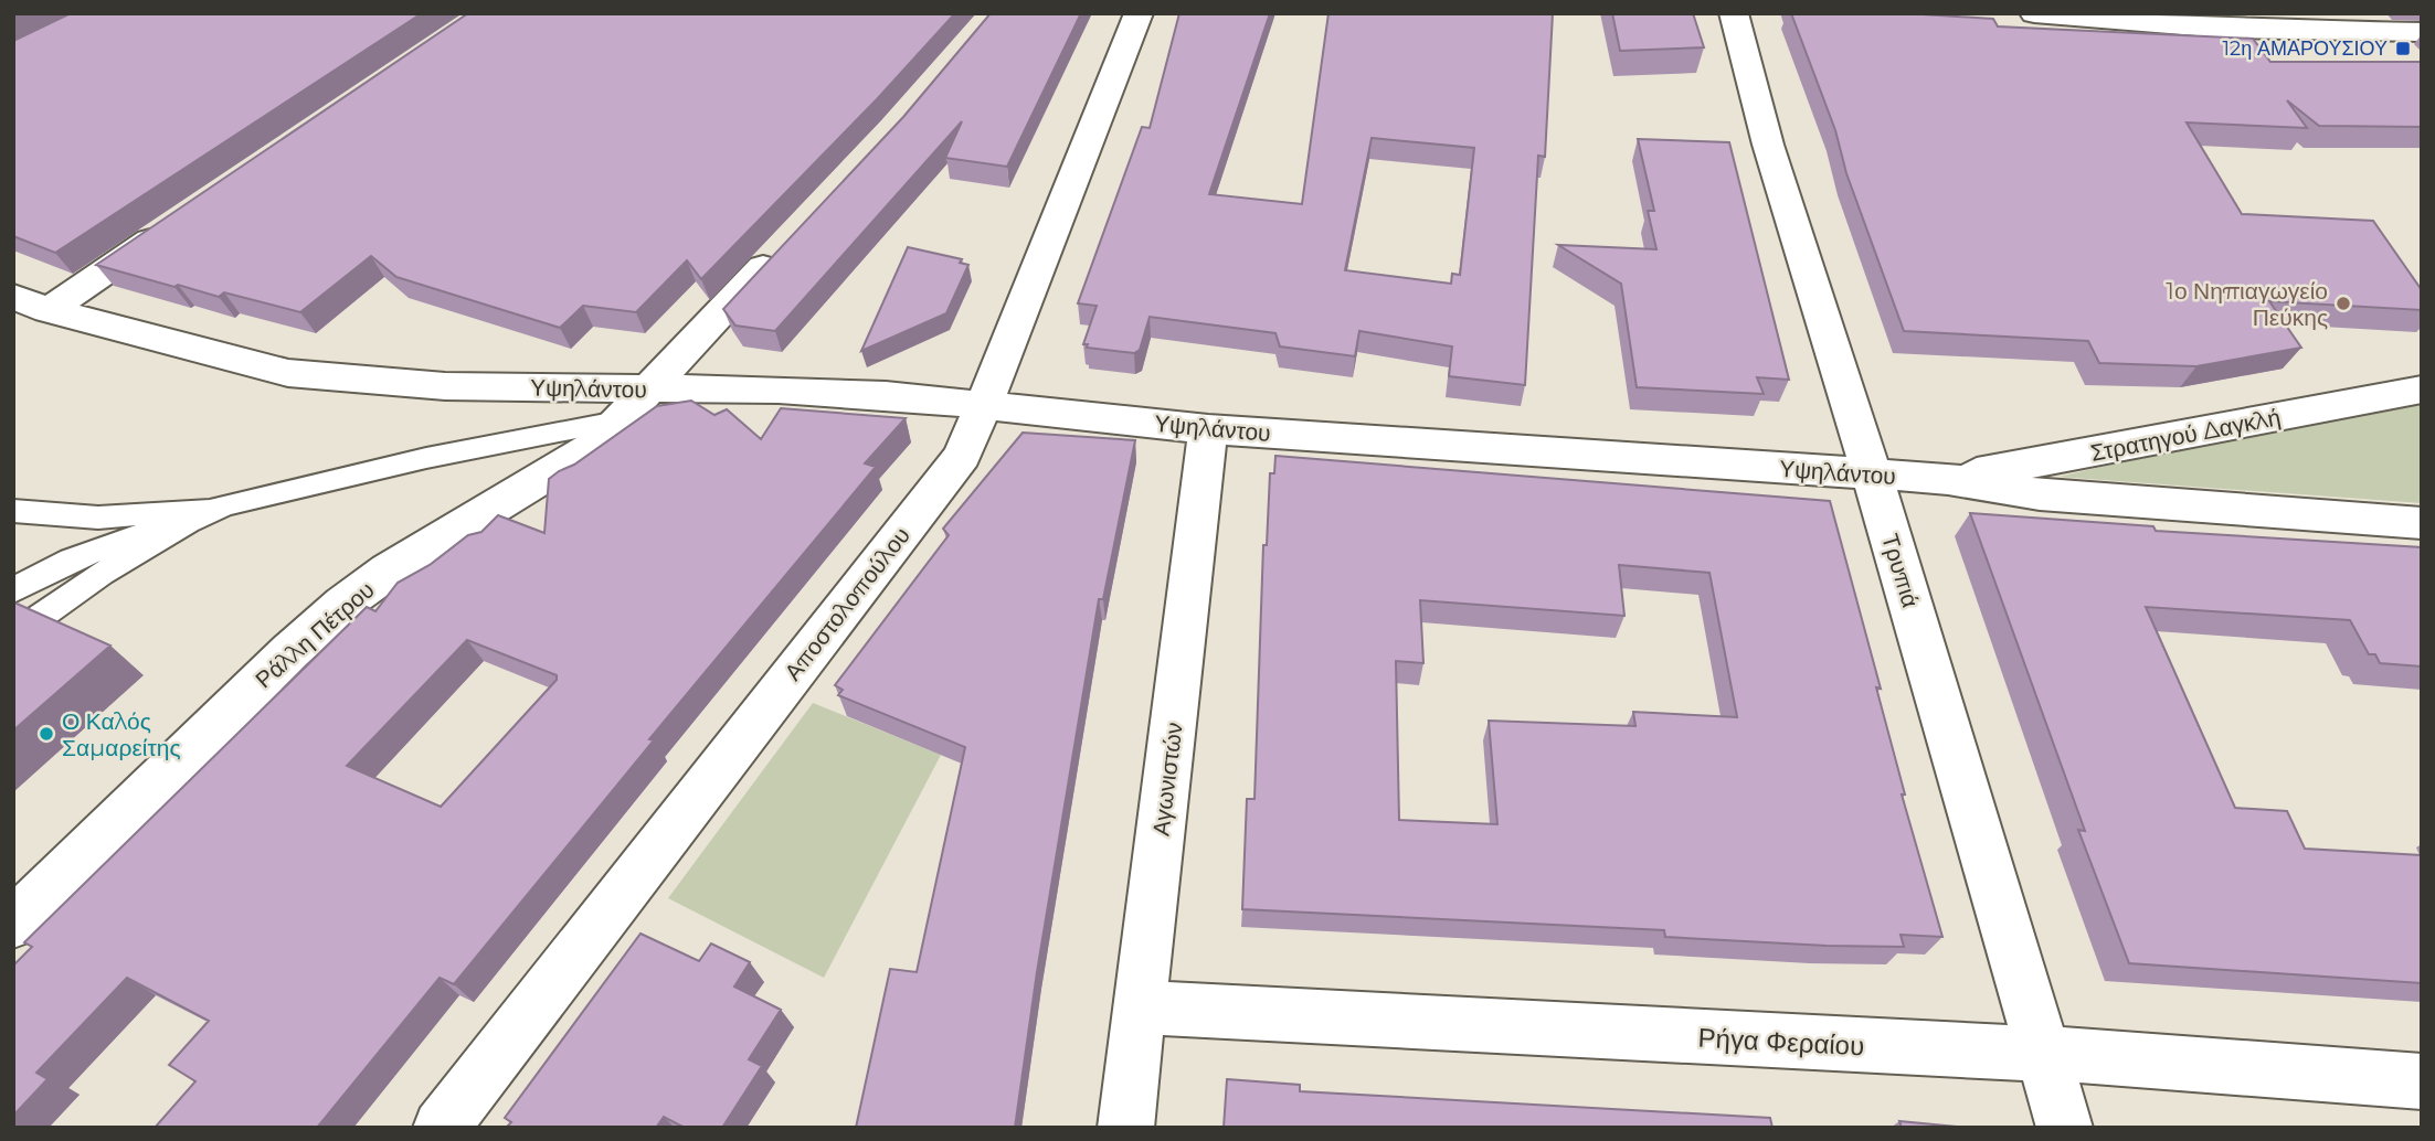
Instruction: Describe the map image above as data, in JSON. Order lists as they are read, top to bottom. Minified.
{"streets":{"street":["Υψηλάντου","Στρατηγού Δαγκλή","Τρυπιά","Αποστολοπούλου","Ράλλη Πέτρου","Αγωνιστών","Ρήγα Φεραίου"]},"crossings":[["Υψηλάντου","Στρατηγού Δαγκλή"],["Υψηλάντου","Τρυπιά"],["Υψηλάντου","Αποστολοπούλου"],["Υψηλάντου","Ράλλη Πέτρου"],["Υψηλάντου","Αγωνιστών"],["Τρυπιά","Ρήγα Φεραίου"],["Αγωνιστών","Ρήγα Φεραίου"]],"places":{"transit":["12η ΑΜΑΡΟΥΣΙΟΥ"],"other":["1ο Νηπιαγωγείο Πεύκης","Ο Καλός Σαμαρείτης"]}}
